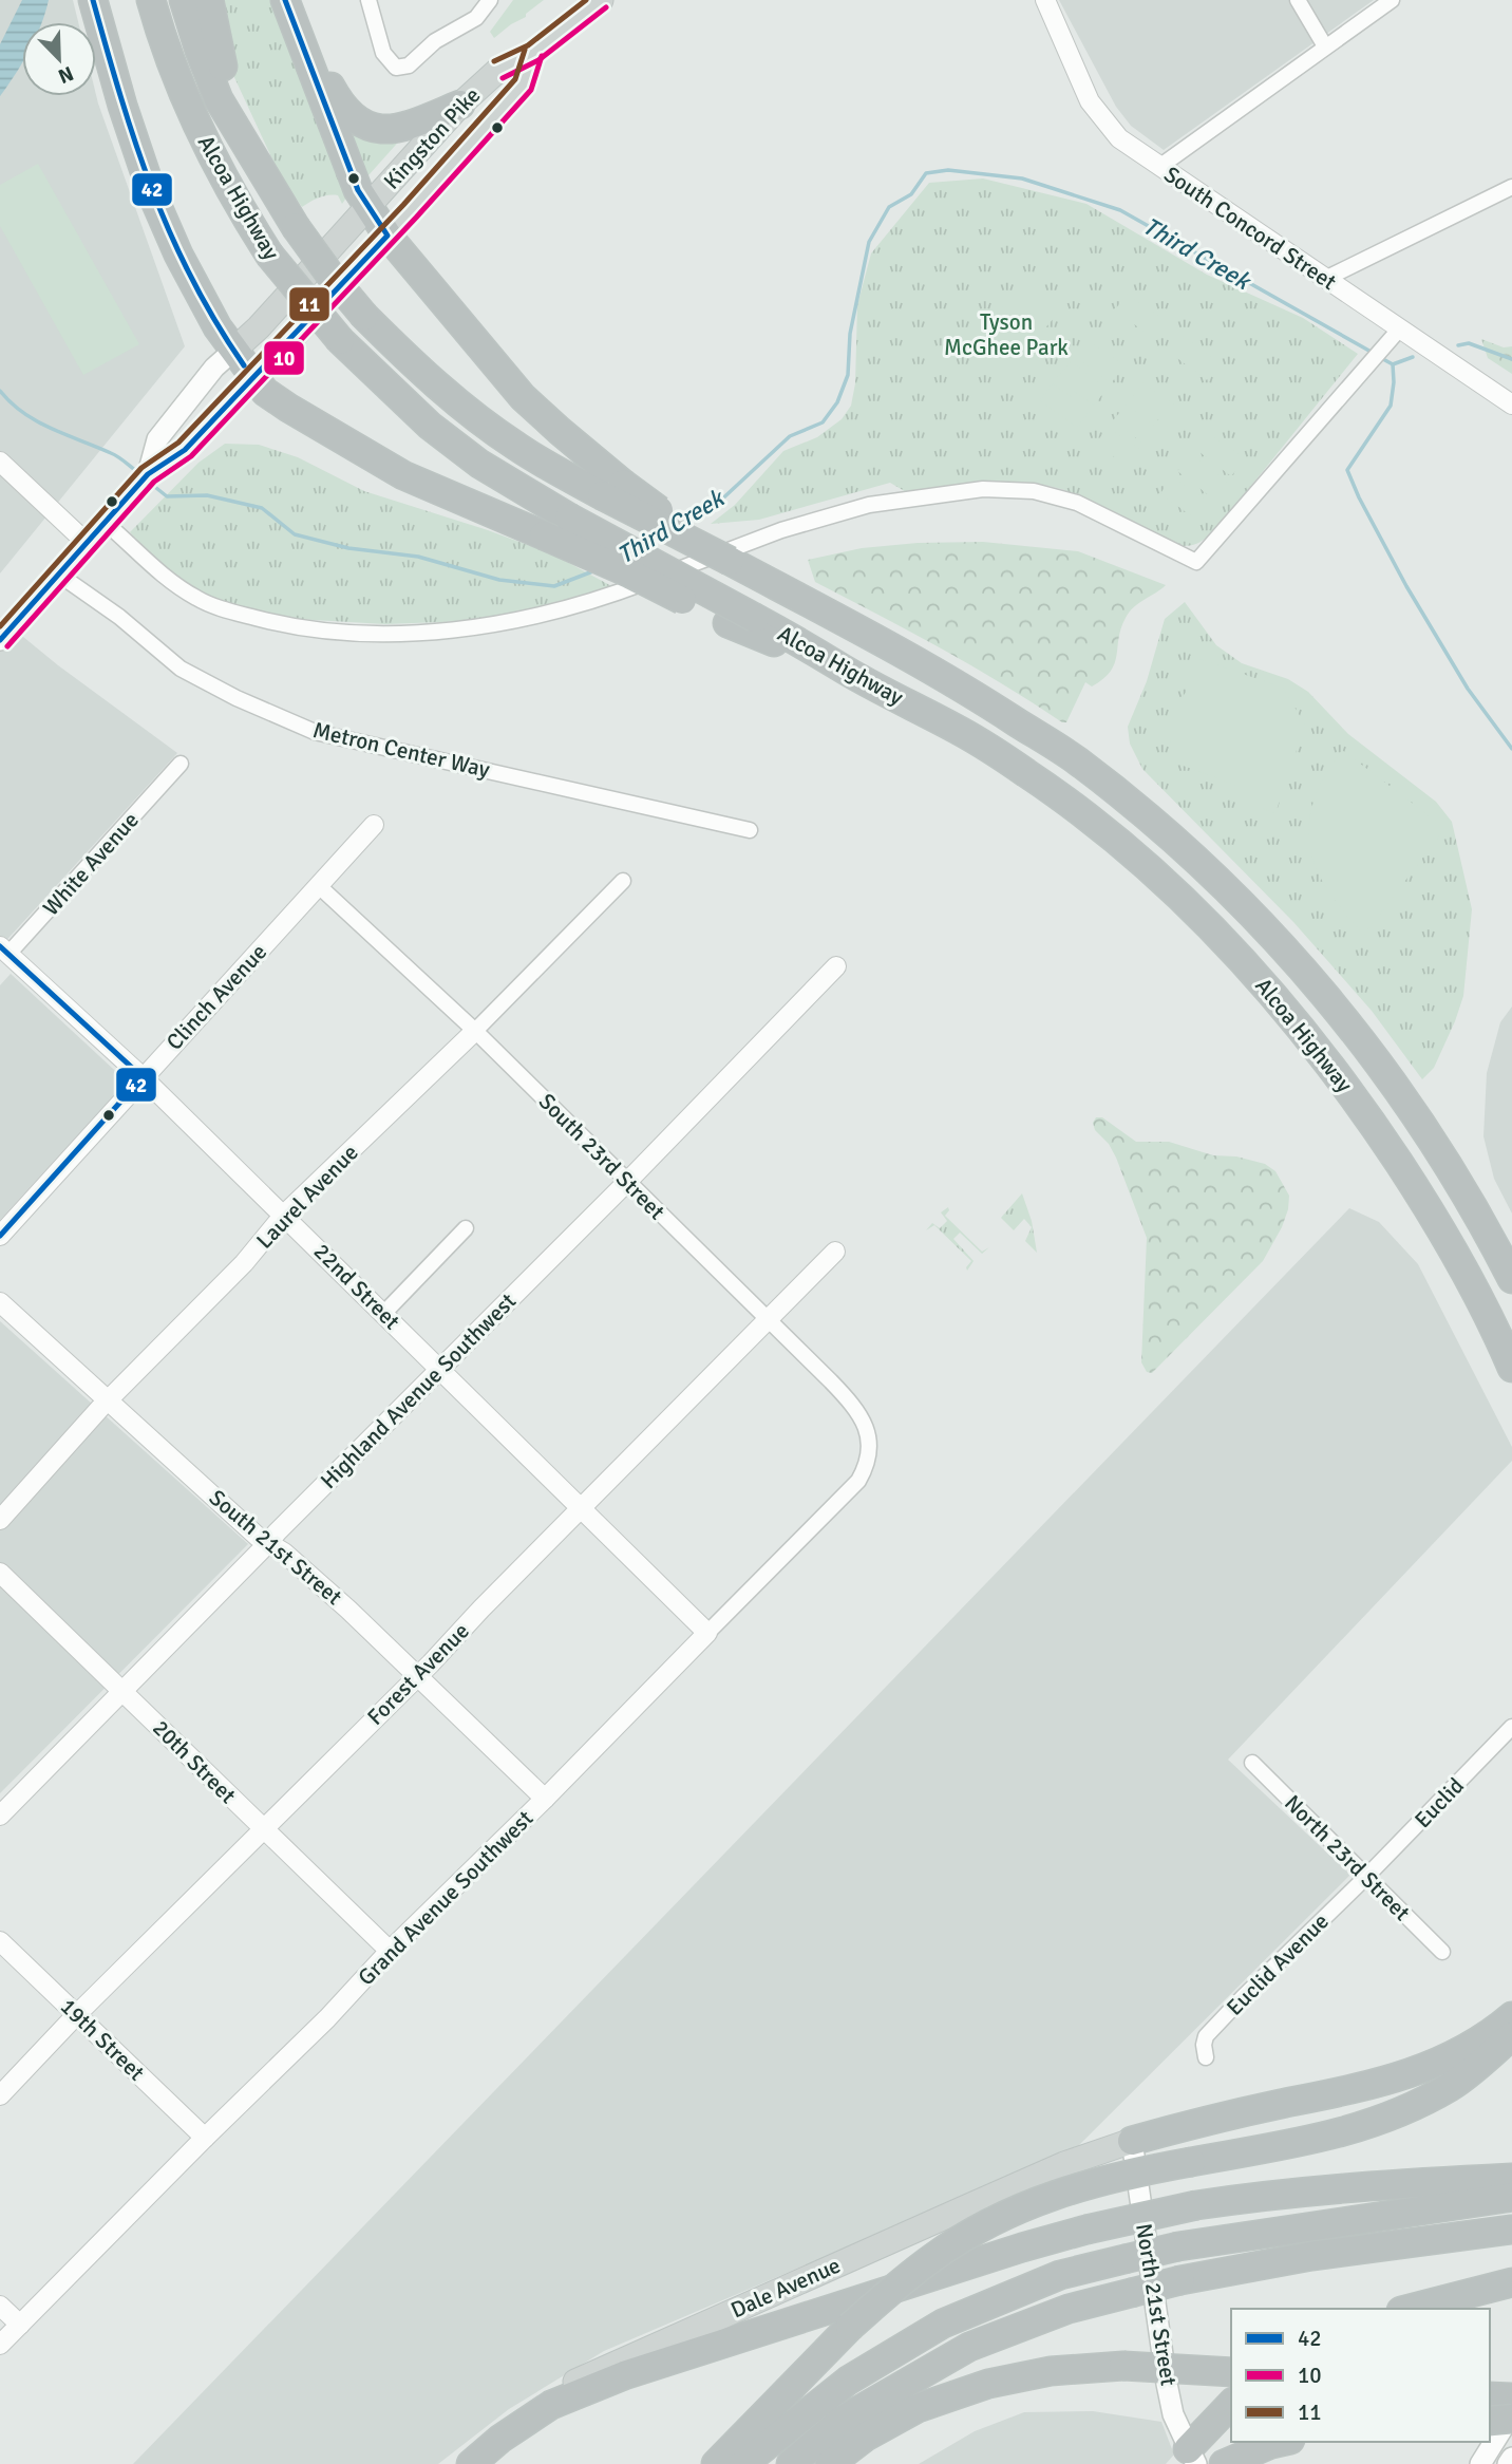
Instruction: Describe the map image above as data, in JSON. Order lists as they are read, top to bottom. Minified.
{"streets":{"highway":["Alcoa Highway"],"main road":["Kingston Pike","Dale Avenue","North 21st Street"],"street":["South Concord Street","Metron Center Way","White Avenue","Clinch Avenue","South 23rd Street","Laurel Avenue","22nd Street","Highland Avenue Southwest","South 21st Street","Forest Avenue","20th Street","Euclid","North 23rd Street","Grand Avenue Southwest","Euclid Avenue","19th Street"]},"crossings":[["Kingston Pike","Metron Center Way"],["White Avenue","22nd Street"],["Clinch Avenue","South 23rd Street"],["Clinch Avenue","22nd Street"],["South 23rd Street","Laurel Avenue"],["South 23rd Street","Highland Avenue Southwest"],["South 23rd Street","Forest Avenue"],["South 23rd Street","Grand Avenue Southwest"],["Laurel Avenue","22nd Street"],["Laurel Avenue","South 21st Street"],["22nd Street","Highland Avenue Southwest"],["22nd Street","Forest Avenue"],["22nd Street","Grand Avenue Southwest"],["Highland Avenue Southwest","South 21st Street"],["Highland Avenue Southwest","20th Street"],["South 21st Street","Forest Avenue"],["South 21st Street","Grand Avenue Southwest"],["Forest Avenue","20th Street"],["Forest Avenue","19th Street"],["20th Street","Grand Avenue Southwest"],["Euclid","North 23rd Street"],["Euclid","Euclid Avenue"],["North 23rd Street","Euclid Avenue"],["Grand Avenue Southwest","19th Street"],["Dale Avenue","North 21st Street"]],"water":["Third Creek"],"parks":["Tyson McGhee Park"],"lines":["transit line 42","transit line 11","transit line 10"],"legend":["42","10","11"],"north":"bottom right"}
